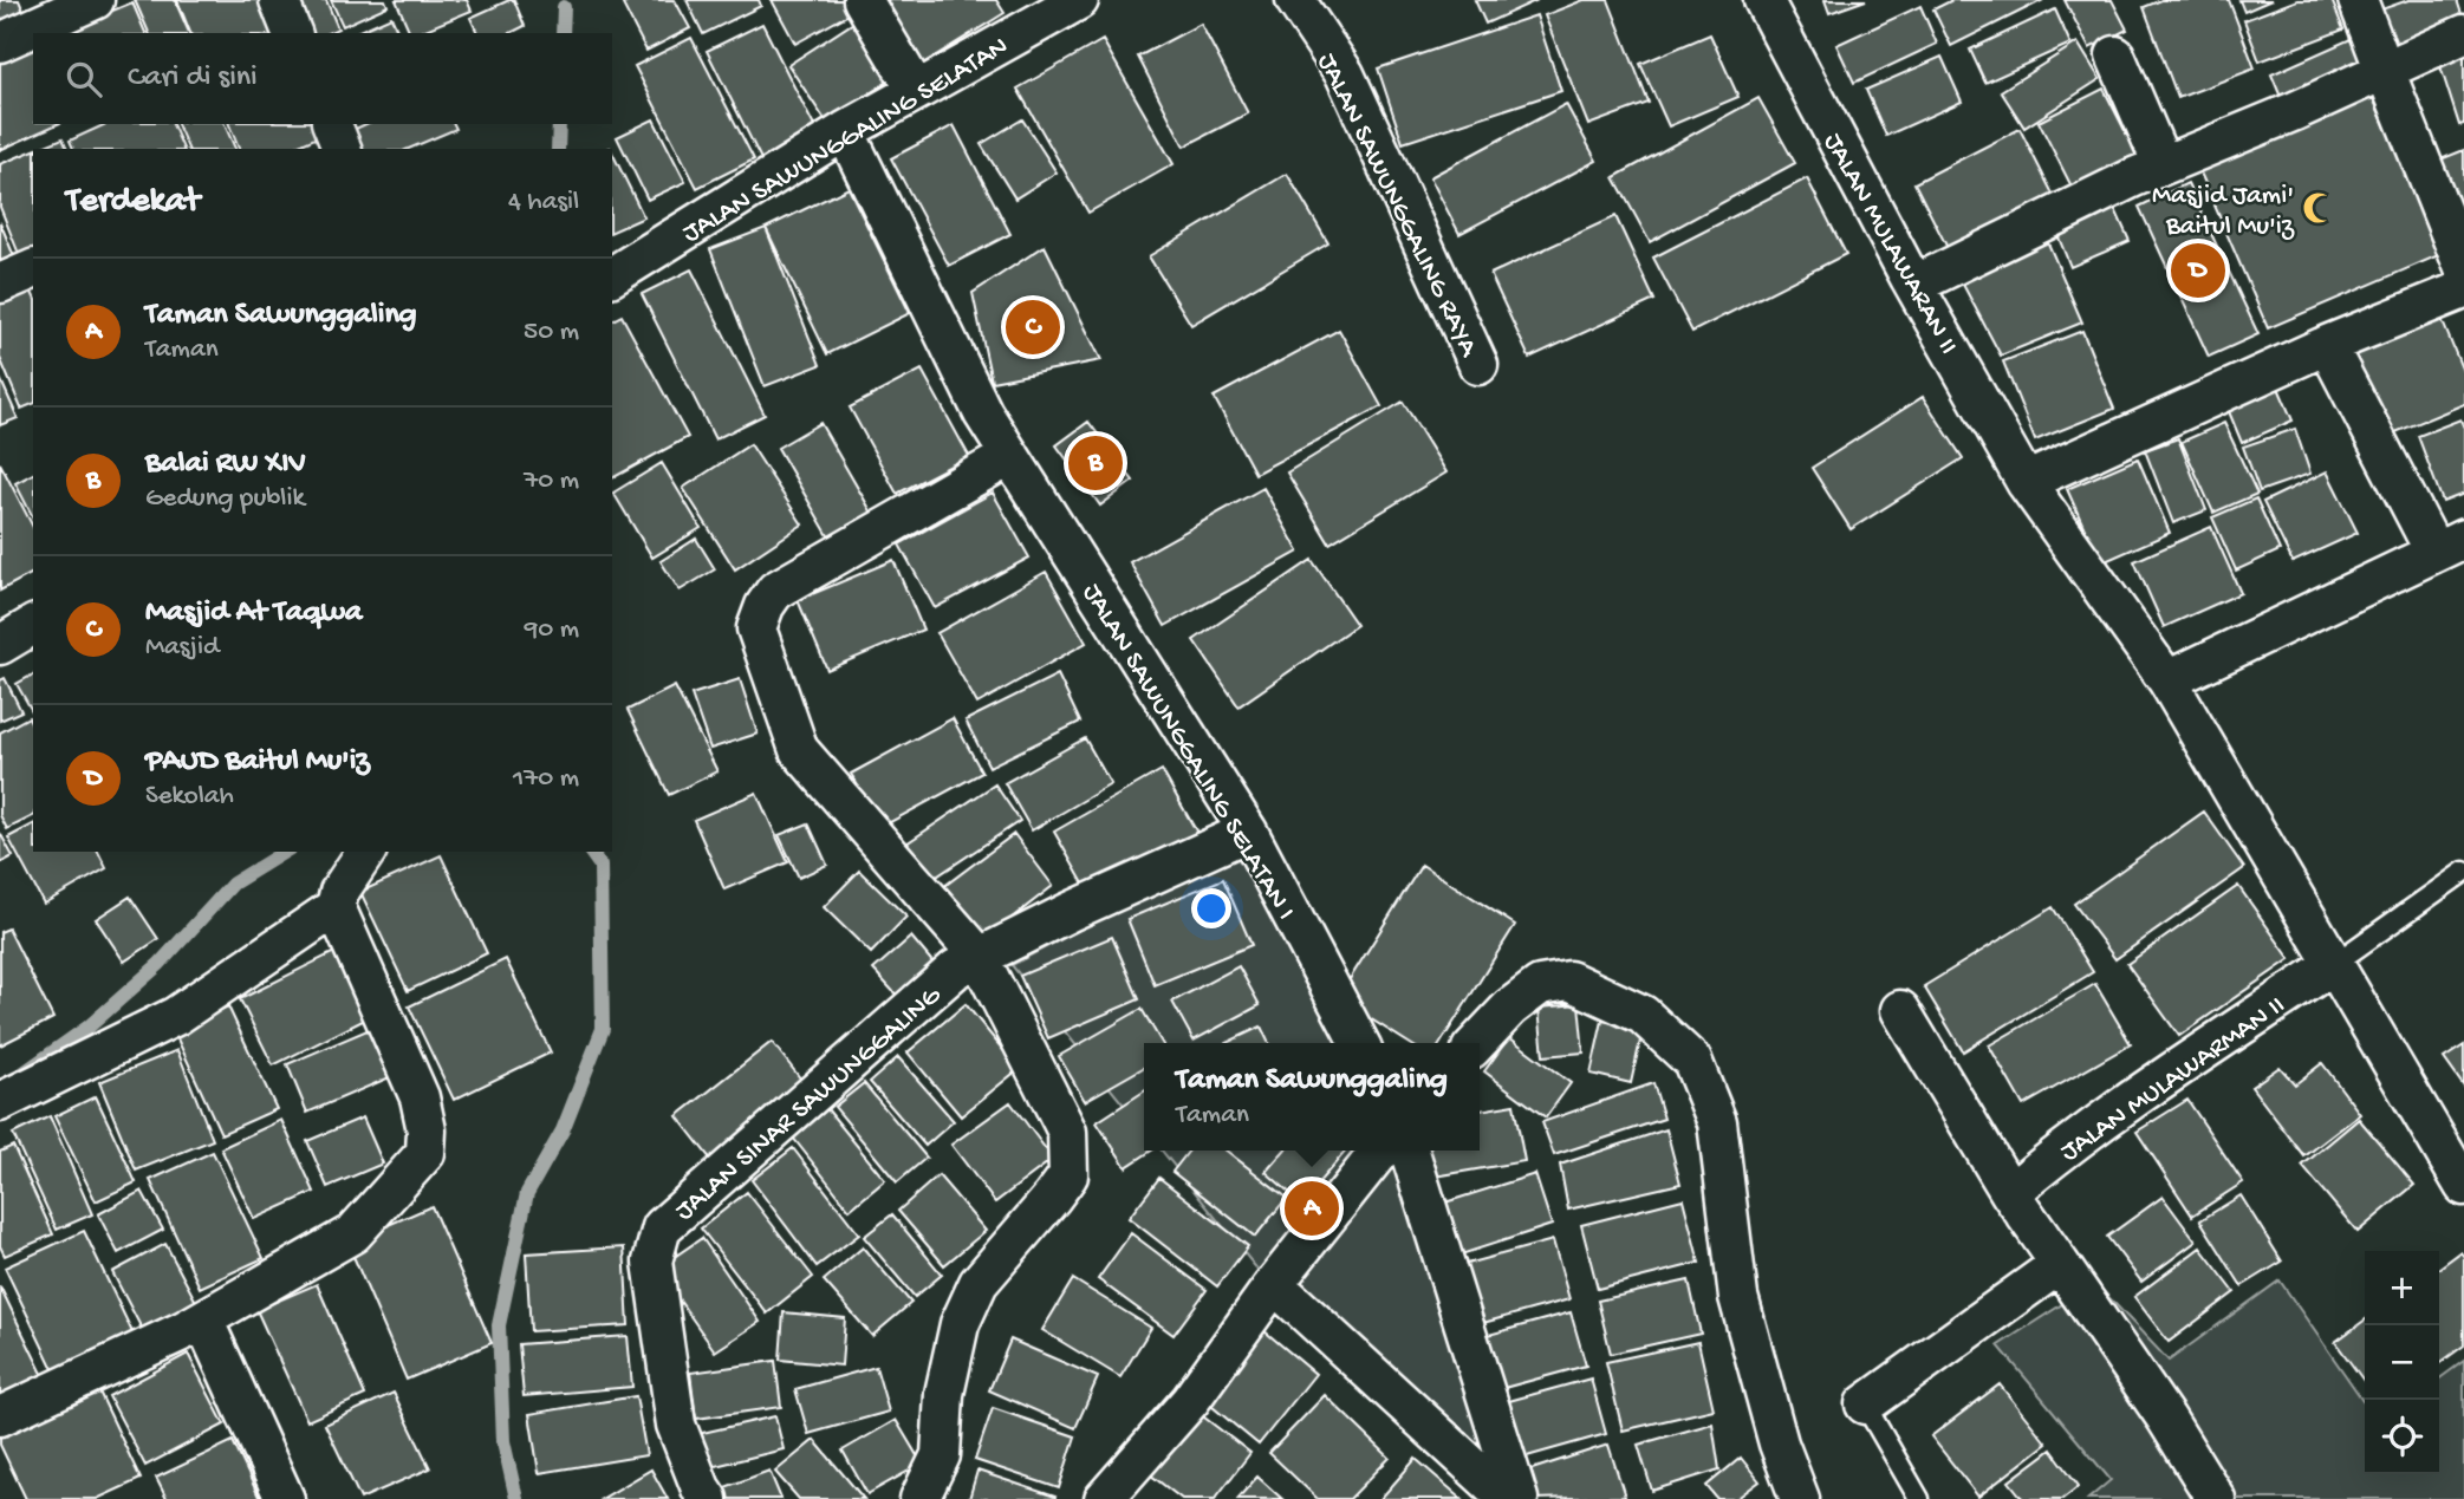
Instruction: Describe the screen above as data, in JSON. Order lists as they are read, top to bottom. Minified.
{"streets":{"street":["JALAN SAWUNGGALING SELATAN","JALAN SAWUNGGALING RAYA","JALAN MULAWARAN II","JALAN SAWUNGGALING SELATAN I","JALAN MULAWARMAN II","JALAN SINAR SAWUNGGALING"]},"crossings":[["JALAN SAWUNGGALING SELATAN","JALAN SAWUNGGALING SELATAN I"],["JALAN SAWUNGGALING SELATAN I","JALAN SINAR SAWUNGGALING"]],"places":{"mosque":["Masjid Jami' Baitul Mu'iz"]},"page":{"search":"Cari di sini","heading":["Terdekat","4 hasil"],"pins":["D","C","B","A"],"list":[{"mark":"A","name":"Taman Sawunggaling","note":"Taman","value":"50 m"},{"mark":"B","name":"Balai RW XIV","note":"Gedung publik","value":"70 m"},{"mark":"C","name":"Masjid At Taqwa","note":"Masjid","value":"90 m"},{"mark":"D","name":"PAUD Baitul Mu'iz","note":"Sekolah","value":"170 m"}],"popup":["Taman Sawunggaling","Taman"],"map_buttons":["+","−"]}}
